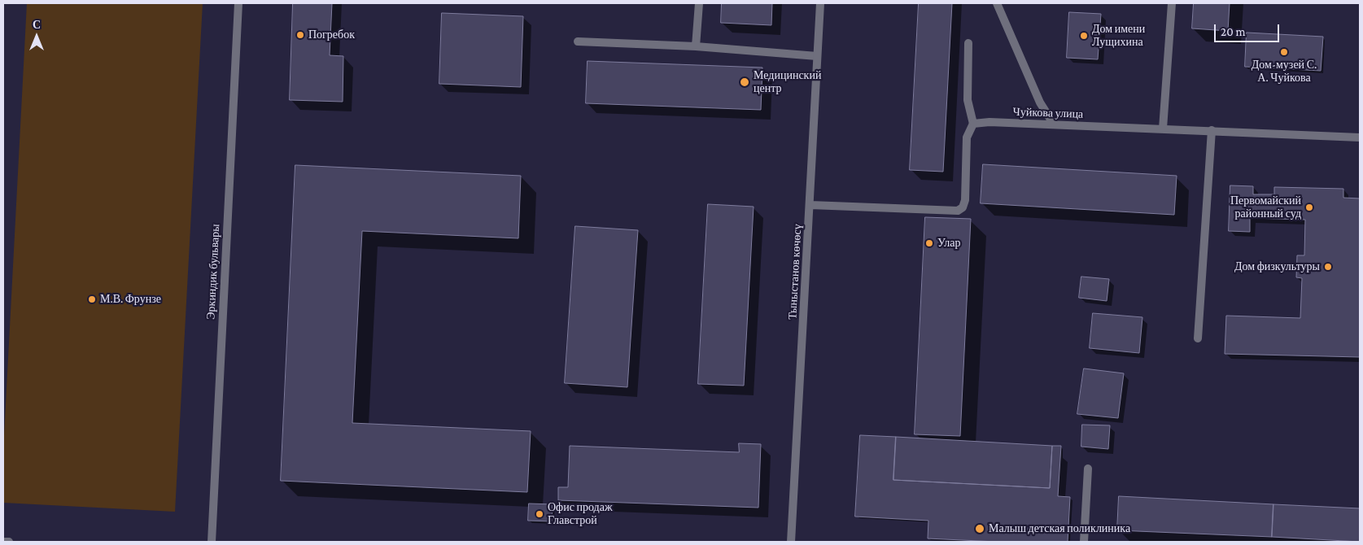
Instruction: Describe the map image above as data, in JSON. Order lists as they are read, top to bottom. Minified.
{"streets":{"street":["Чуйкова улица","Эркиндик бульвары","Тыныстанов көчөсү"]},"places":["Погребок","Дом имени Лущихина","Дом-музей С. А. Чуйкова","Медицинский центр","Первомайский районный суд","Улар","Дом физкультуры","М.В. Фрунзе","Офис продаж Главстрой","Малыш детская поликлиника"],"scale_bar":"20 m","north":"top"}
